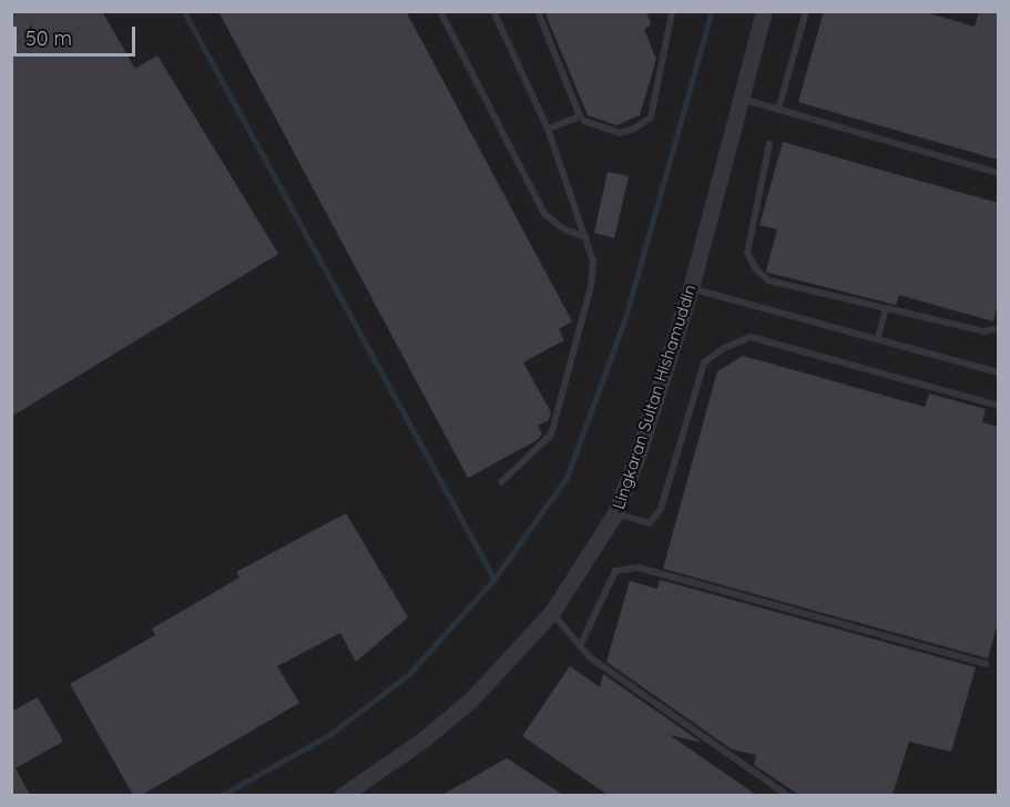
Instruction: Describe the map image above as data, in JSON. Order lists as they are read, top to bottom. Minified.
{"streets":{"street":["Lingkaran Sultan Hishamuddin"]},"scale_bar":"50 m"}
